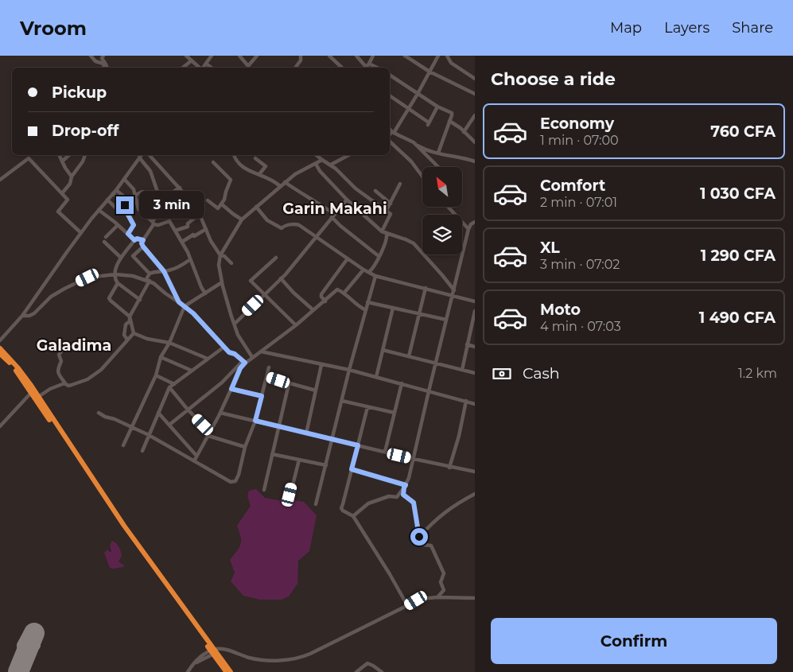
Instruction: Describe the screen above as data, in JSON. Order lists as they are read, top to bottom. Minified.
{"districts":["Garin Makahi","Galadima"],"north":"top left","page":{"header":"Vroom","nav":["Map","Layers","Share"],"heading":"Choose a ride","banner":["Pickup","Drop-off"],"list":[{"name":"Economy","note":"1 min · 07:00","value":"760 CFA"},{"name":"Comfort","note":"2 min · 07:01","value":"1 030 CFA"},{"name":"XL","note":"3 min · 07:02","value":"1 290 CFA"},{"name":"Moto","note":"4 min · 07:03","value":"1 490 CFA"}],"bubble":"3 min","pay":["Cash","1.2 km"],"buttons":"Confirm"}}
